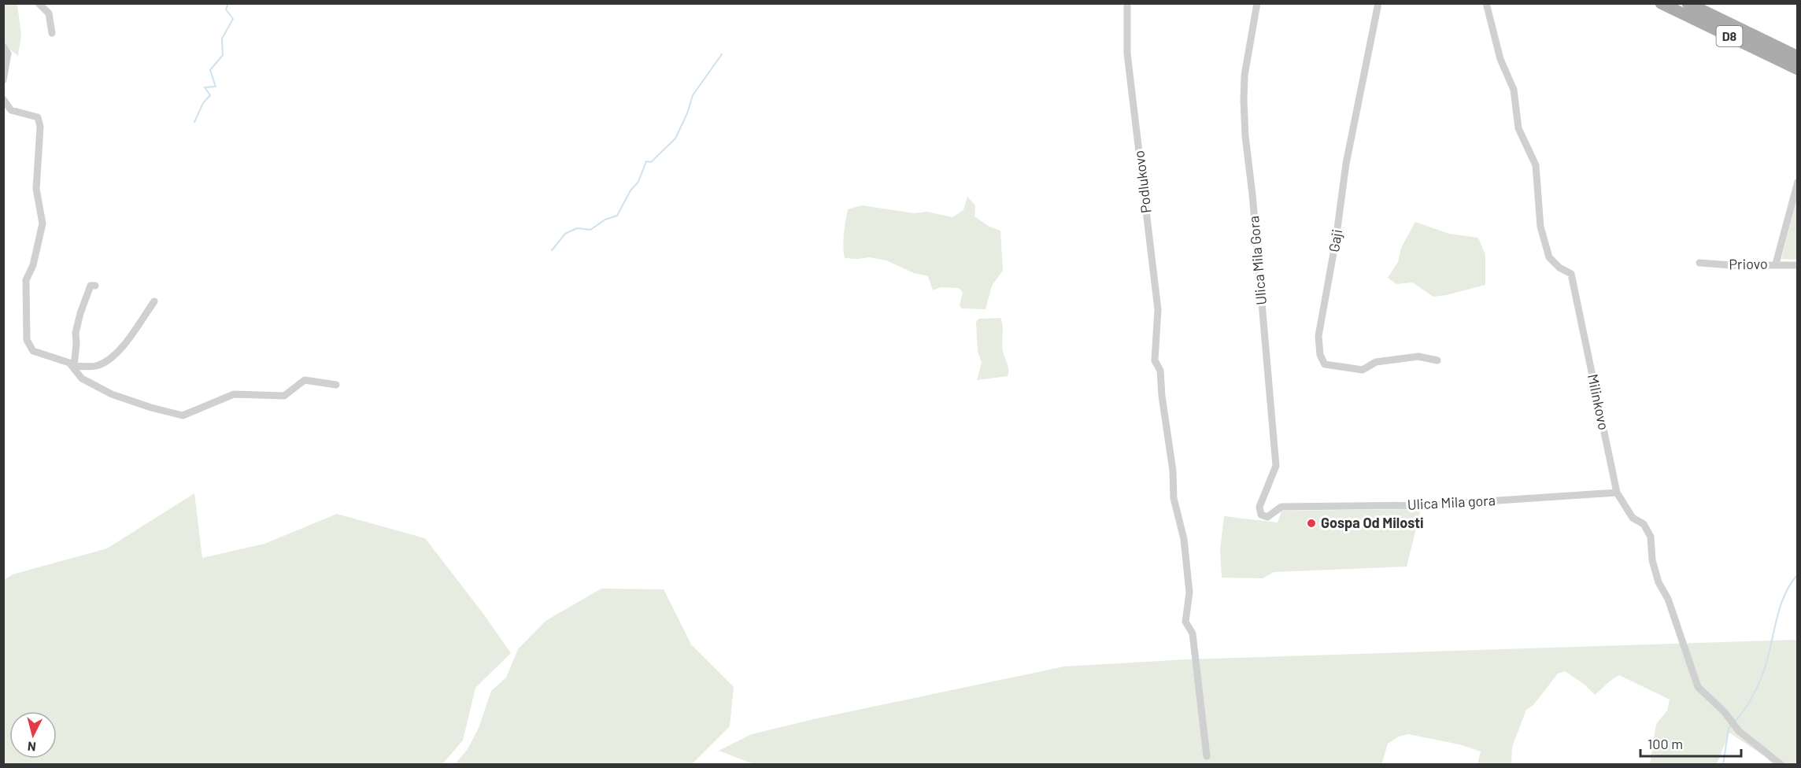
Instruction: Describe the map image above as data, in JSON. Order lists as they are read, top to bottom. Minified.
{"streets":{"main road":["D8"],"street":["Podlukovo","Gaji","Ulica Mila Gora","Priovo","Milinkovo","Ulica Mila gora"]},"crossings":[["Ulica Mila Gora","Ulica Mila gora"],["Milinkovo","Ulica Mila gora"]],"places":["Gospa Od Milosti"],"scale_bar":"100 m","north":"bottom"}
